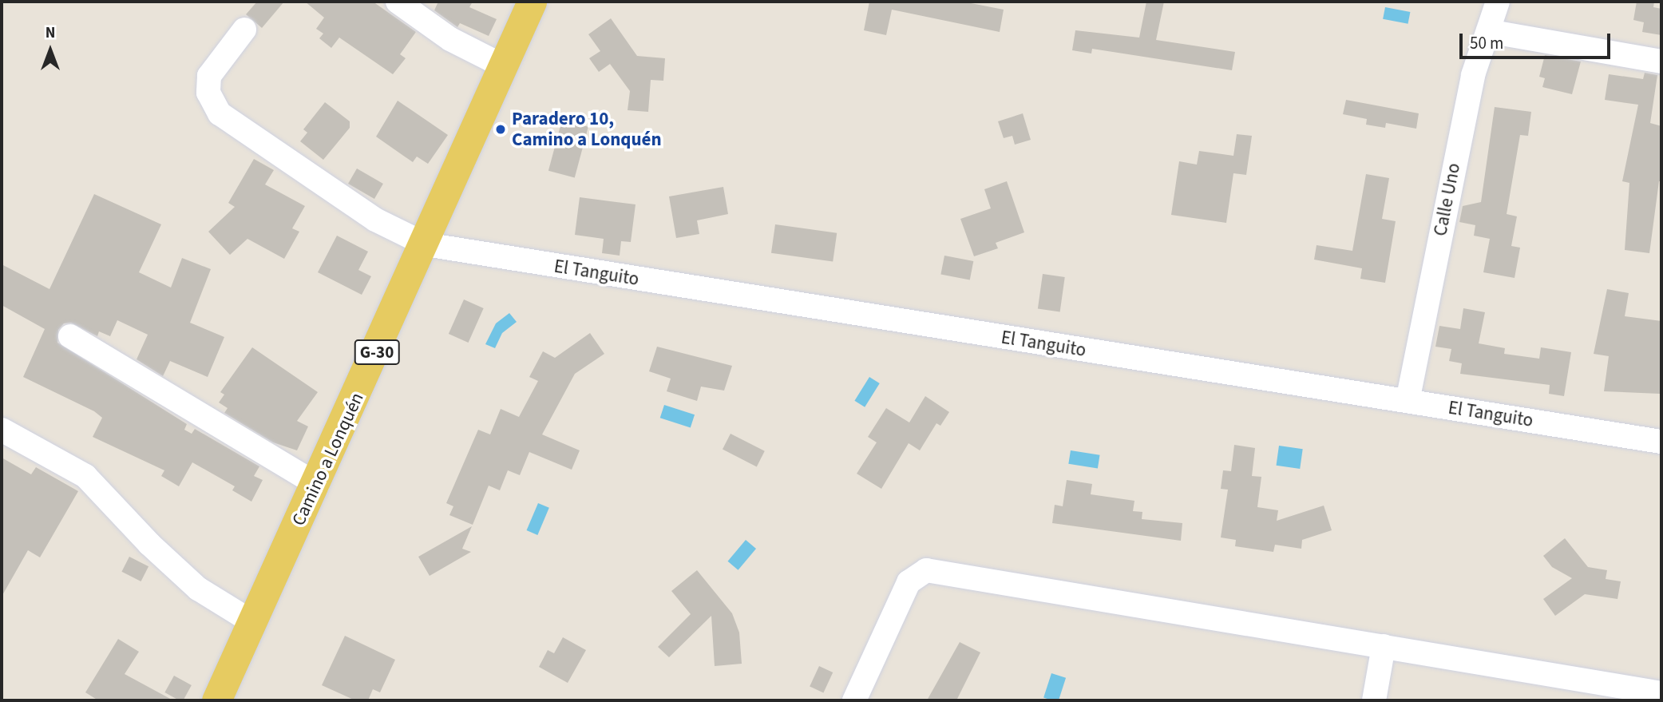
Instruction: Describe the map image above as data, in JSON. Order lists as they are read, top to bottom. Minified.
{"streets":{"main road":["G-30","Camino a Lonquén"],"street":["Calle Uno","El Tanguito"]},"crossings":[["Calle Uno","El Tanguito"],["El Tanguito","Camino a Lonquén"]],"places":["Paradero 10, Camino a Lonquén"],"scale_bar":"50 m","north":"top"}
